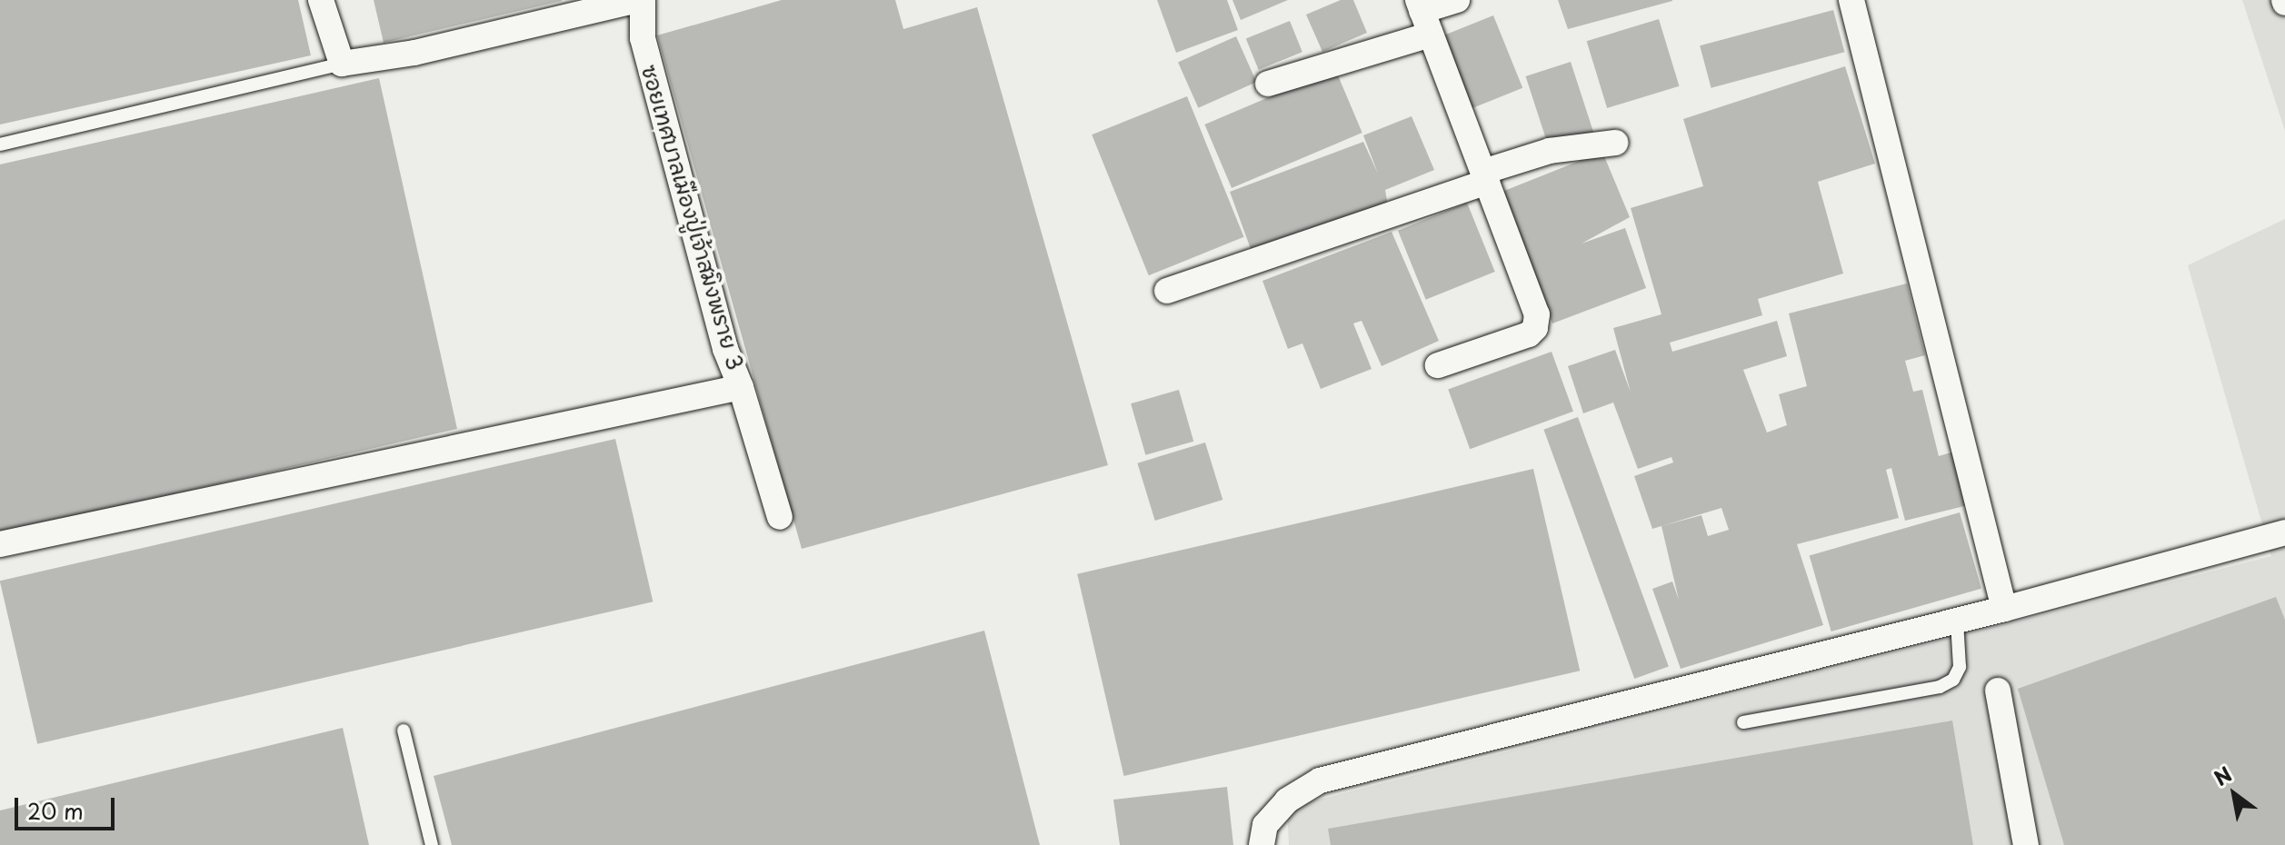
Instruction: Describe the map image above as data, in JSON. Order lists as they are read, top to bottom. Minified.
{"streets":{"street":["ซอยเทศบาลเมืองปู่เจ้าสมิงพราย 3"]},"scale_bar":"20 m","north":"top left"}
